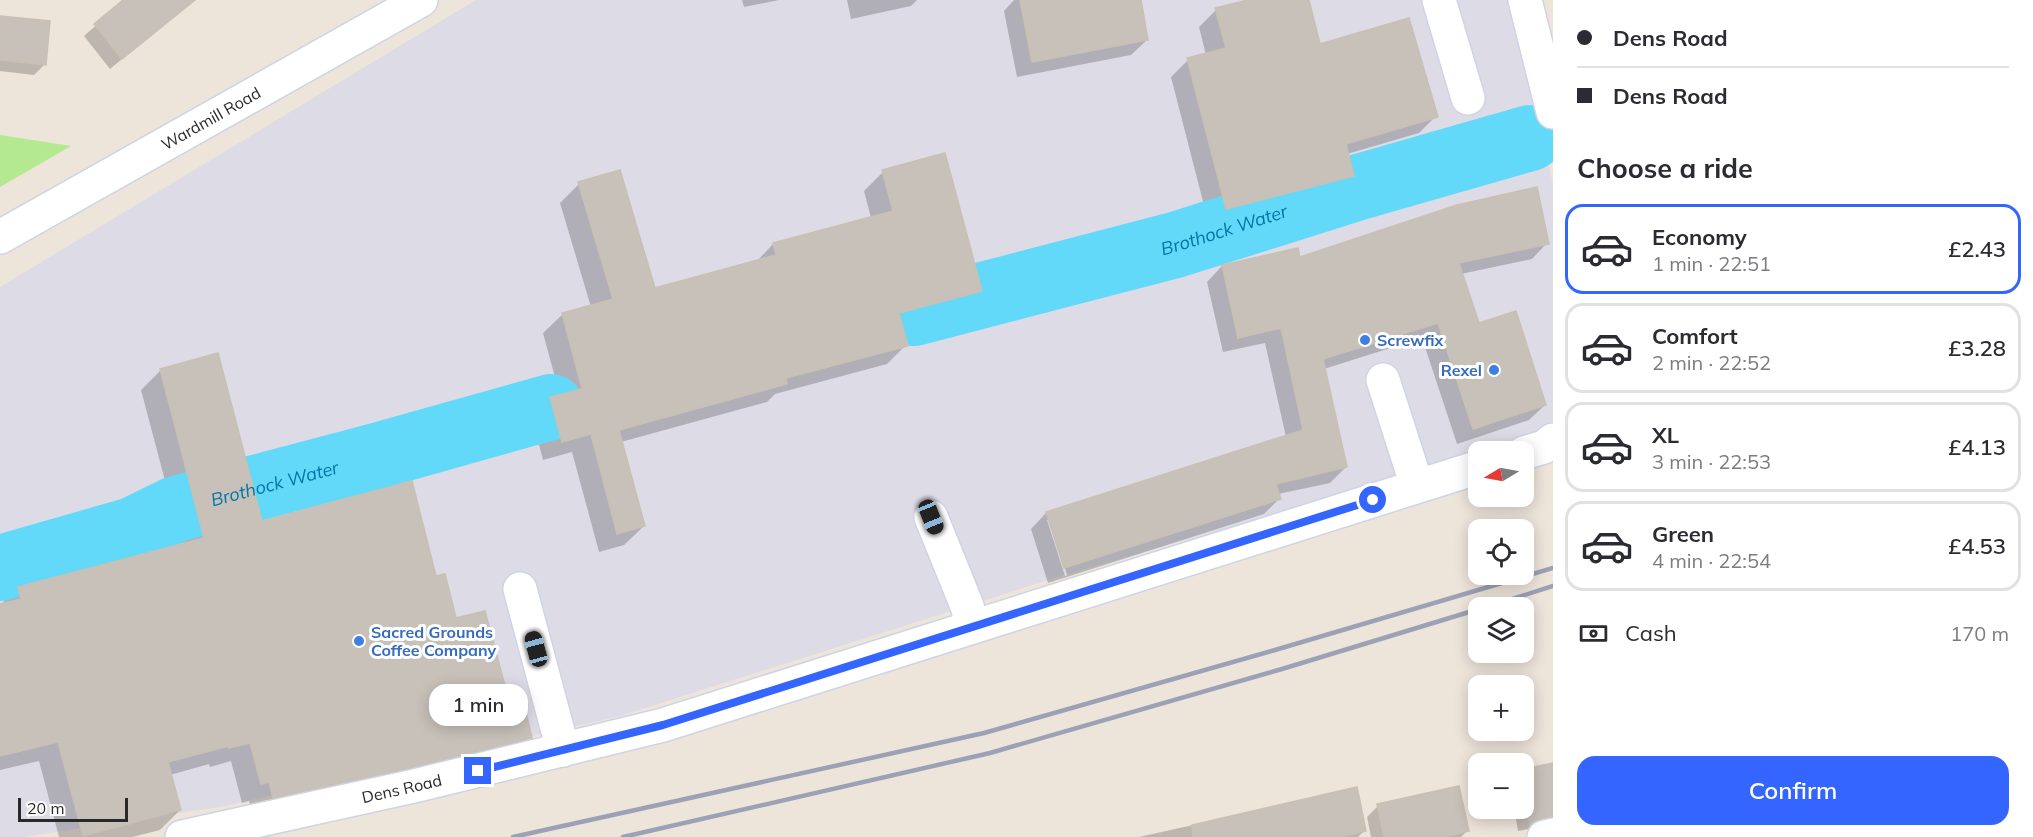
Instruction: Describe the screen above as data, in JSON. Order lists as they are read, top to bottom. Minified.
{"streets":{"street":["Wardmill Road","Dens Road"]},"water":["Brothock Water"],"places":["Screwfix","Rexel","Sacred Grounds Coffee Company"],"scale_bar":"20 m","north":"left","page":{"banner":["Dens Road","Dens Road"],"heading":"Choose a ride","list":[{"name":"Economy","note":"1 min · 22:51","value":"£2.43"},{"name":"Comfort","note":"2 min · 22:52","value":"£3.28"},{"name":"XL","note":"3 min · 22:53","value":"£4.13"},{"name":"Green","note":"4 min · 22:54","value":"£4.53"}],"map_buttons":["+","−"],"pay":["Cash","170 m"],"bubble":"1 min","buttons":"Confirm","scale":"20 m"}}
